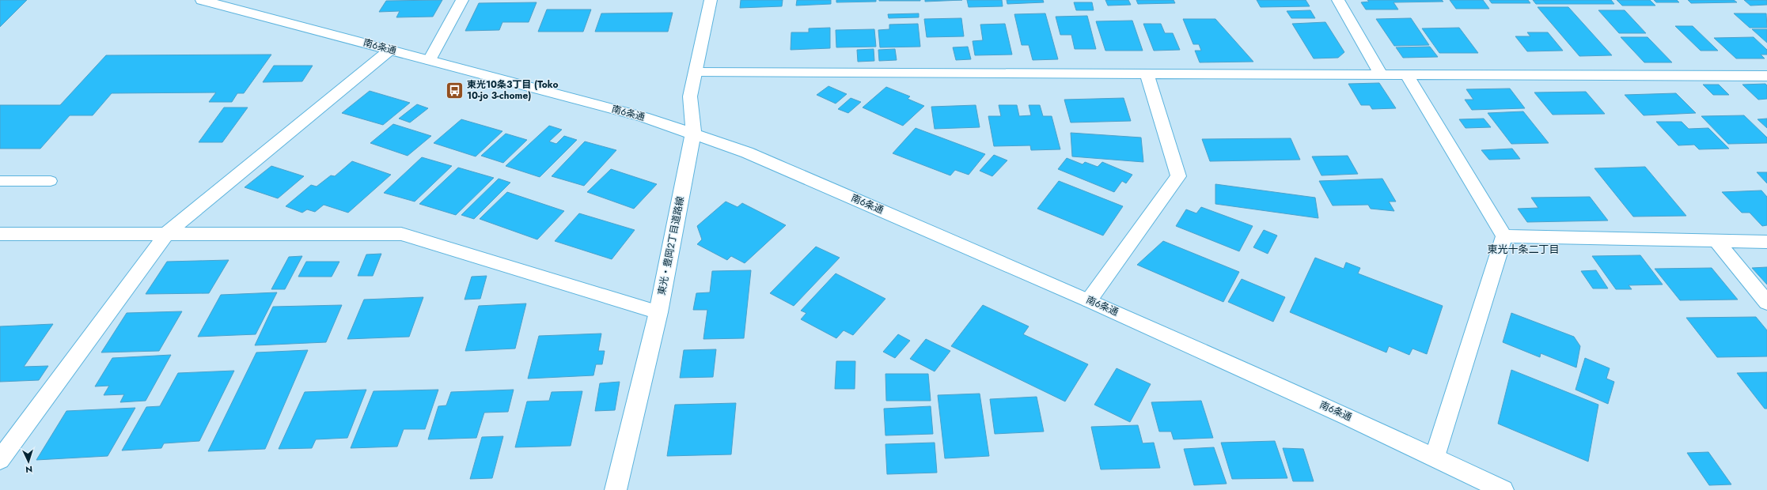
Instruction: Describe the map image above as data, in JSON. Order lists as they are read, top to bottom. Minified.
{"streets":{"street":["南6条通","東光・豊岡2丁目道路線"]},"crossings":[["南6条通","東光・豊岡2丁目道路線"]],"districts":["東光十条二丁目"],"places":{"bus stop":["東光10条3丁目 (Toko 10-jo 3-chome)"]},"north":"bottom"}
